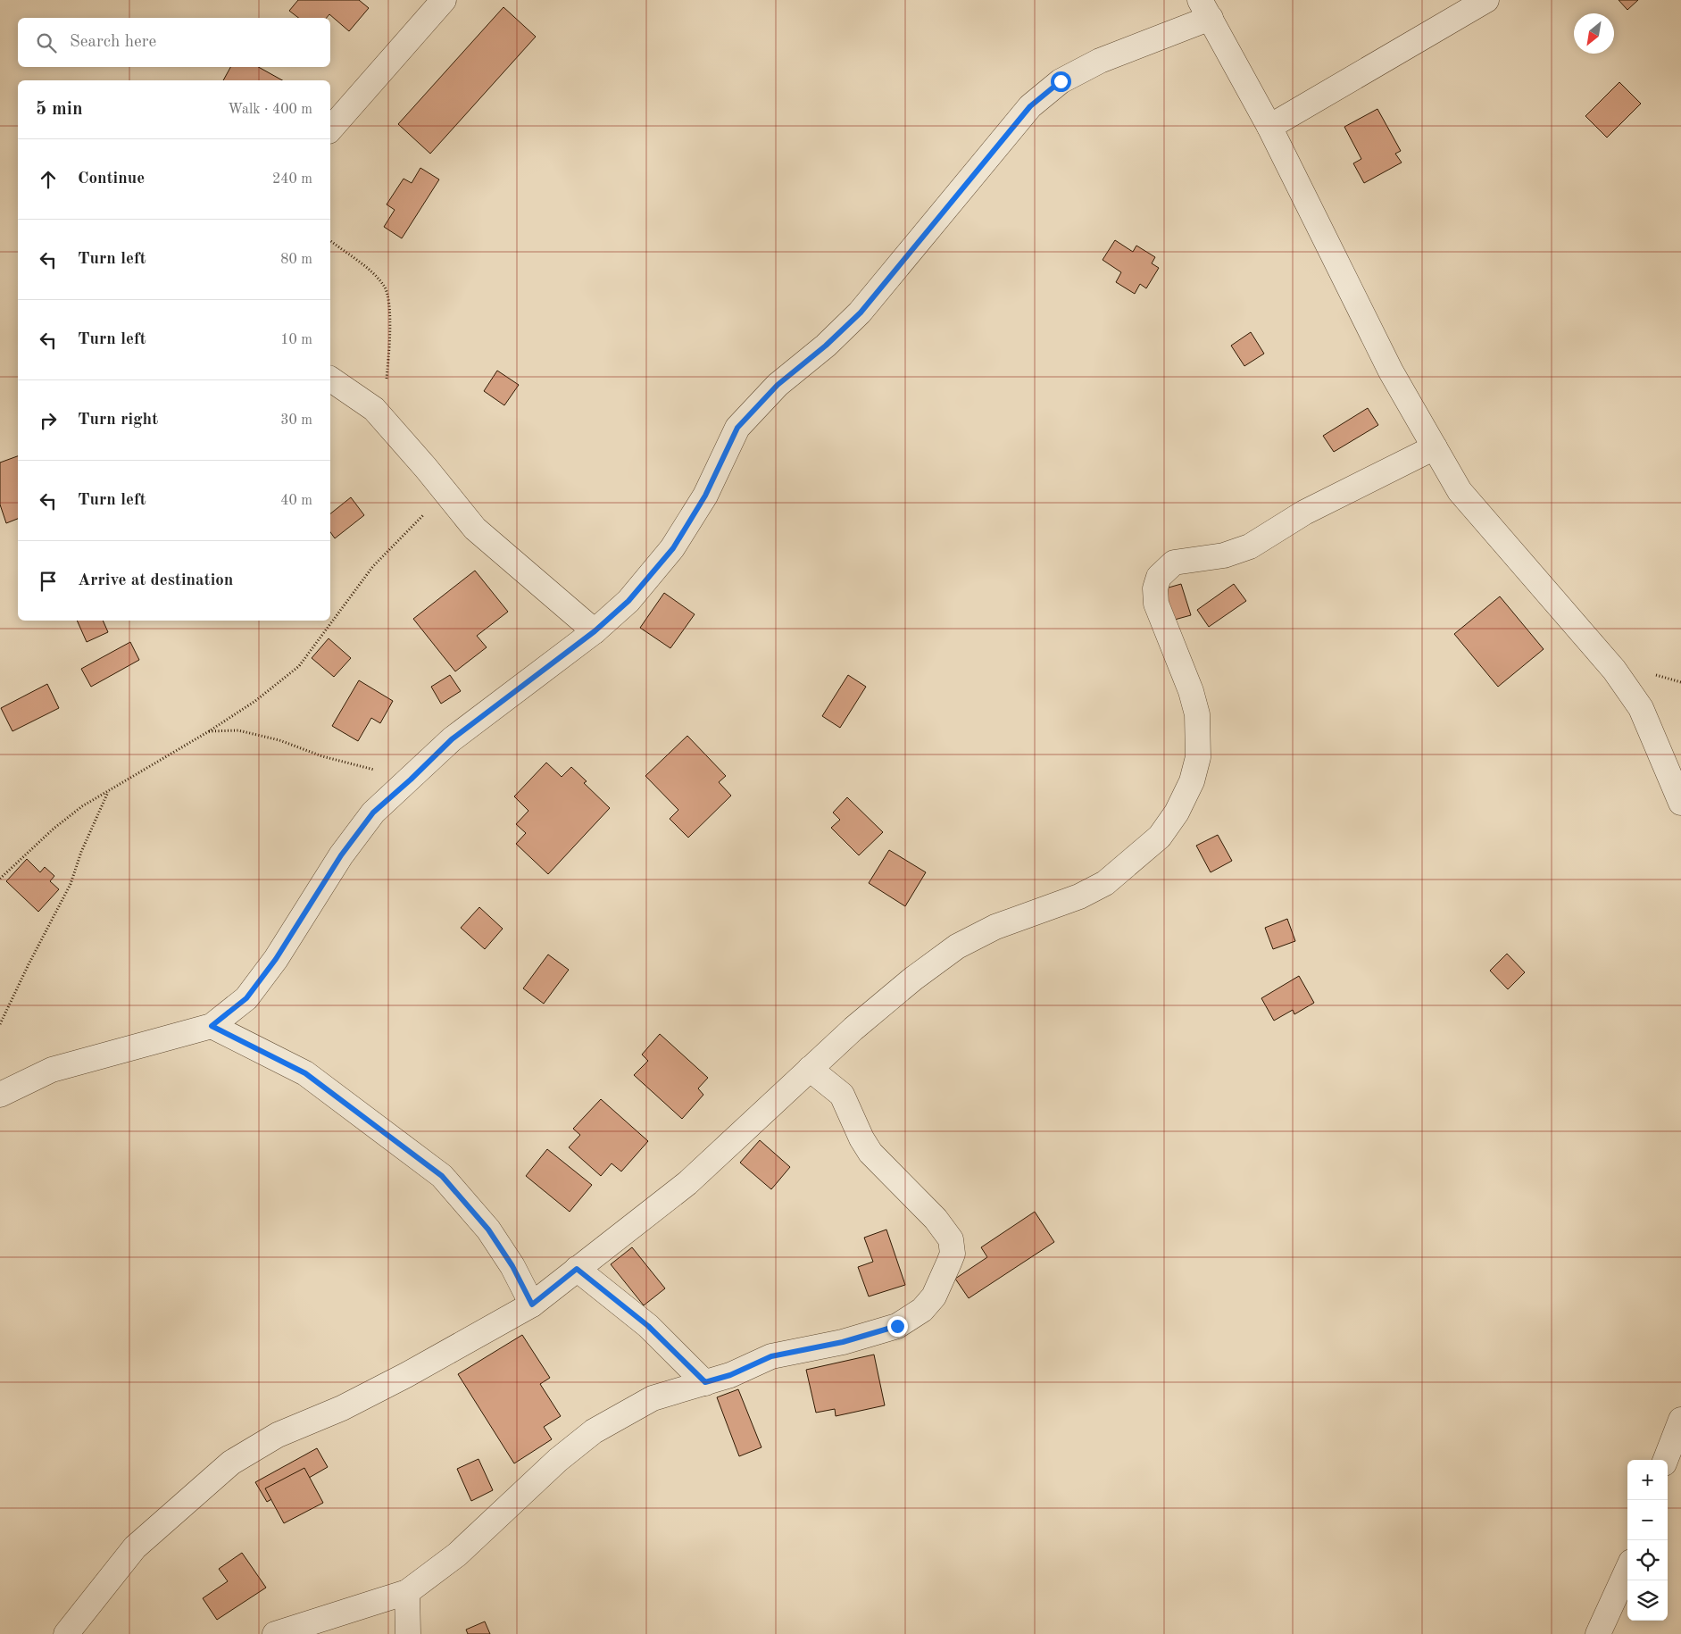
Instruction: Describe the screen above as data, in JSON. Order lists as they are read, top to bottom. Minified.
{"north":"bottom left","page":{"search":"Search here","heading":["5 min","Walk · 400 m"],"list":[["Continue","240 m"],["Turn left","80 m"],["Turn left","10 m"],["Turn right","30 m"],["Turn left","40 m"],"Arrive at destination"],"map_buttons":["+","−"]}}
